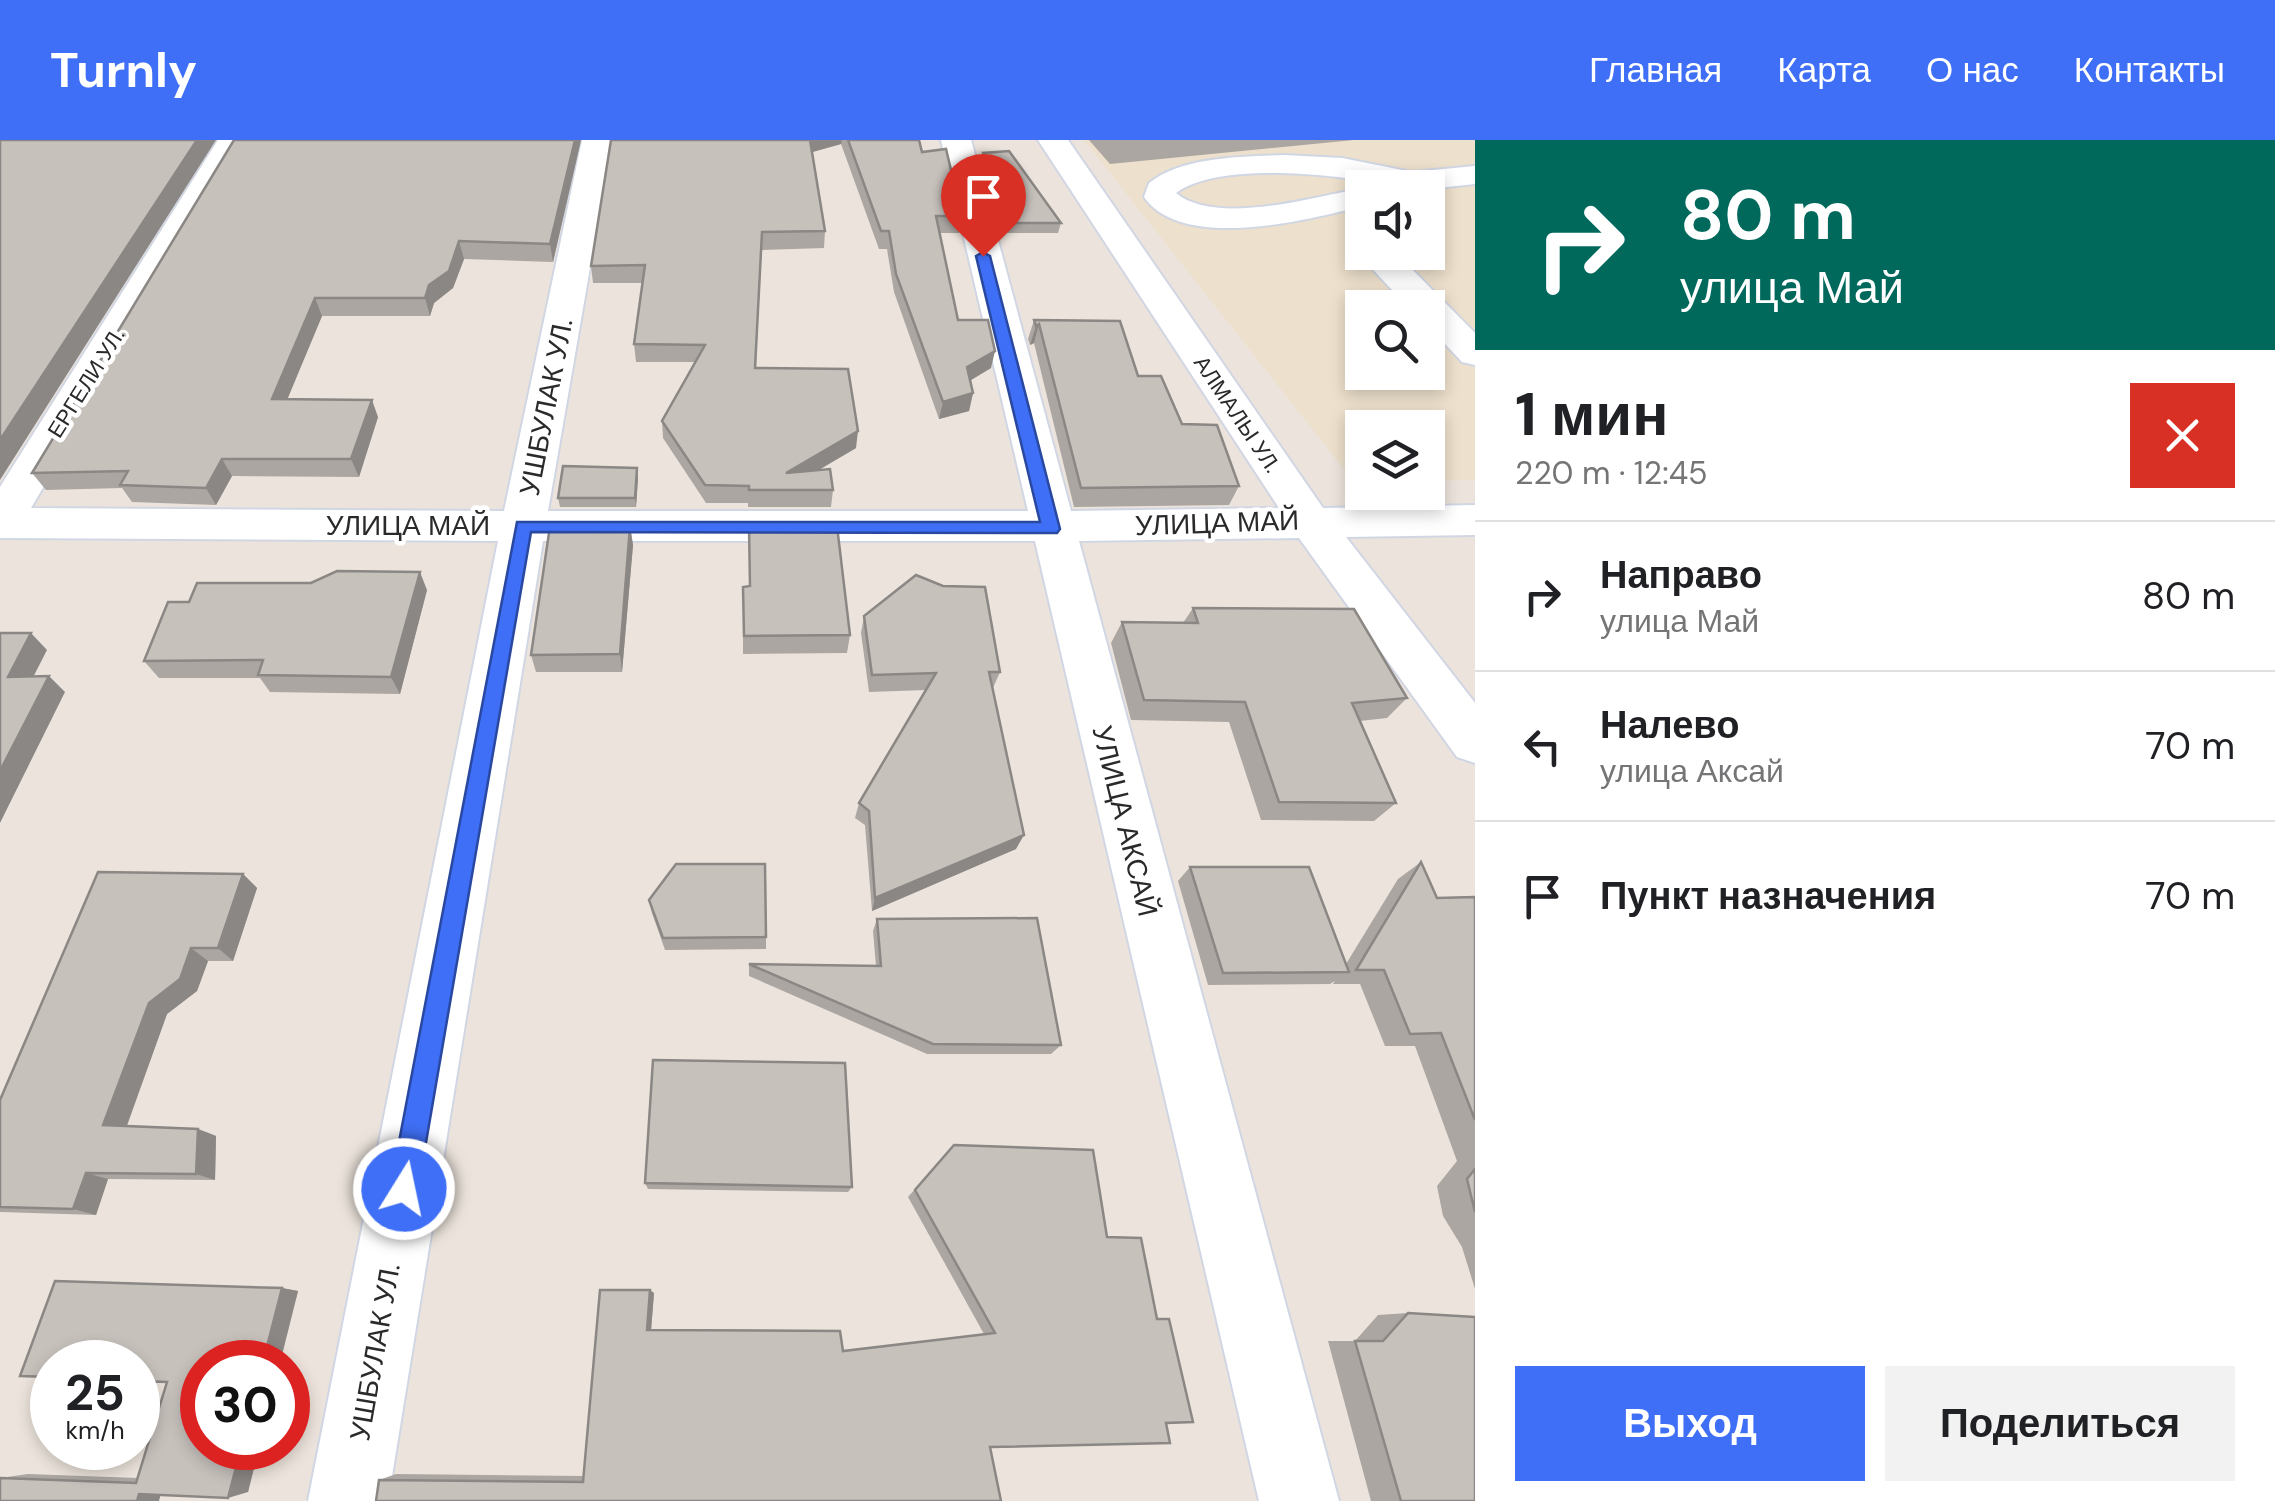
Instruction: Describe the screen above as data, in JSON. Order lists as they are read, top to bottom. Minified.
{"streets":{"street":["ЕРГЕЛИ УЛ.","УШБУЛАК УЛ.","АЛМАЛЫ УЛ.","УЛИЦА МАЙ","УЛИЦА АКСАЙ"]},"crossings":[["ЕРГЕЛИ УЛ.","УЛИЦА МАЙ"],["УШБУЛАК УЛ.","УЛИЦА МАЙ"],["АЛМАЛЫ УЛ.","УЛИЦА МАЙ"],["УЛИЦА МАЙ","УЛИЦА АКСАЙ"]],"page":{"header":"Turnly","nav":["Главная","Карта","О нас","Контакты"],"turn":["80 m","улица Май"],"heading":["1 мин","220 m · 12:45"],"list":[{"name":"Направо","note":"улица Май","value":"80 m"},{"name":"Налево","note":"улица Аксай","value":"70 m"},{"name":"Пункт назначения","value":"70 m"}],"speed":"25 km/h","limit":"30","buttons":["Выход","Поделиться"]}}
